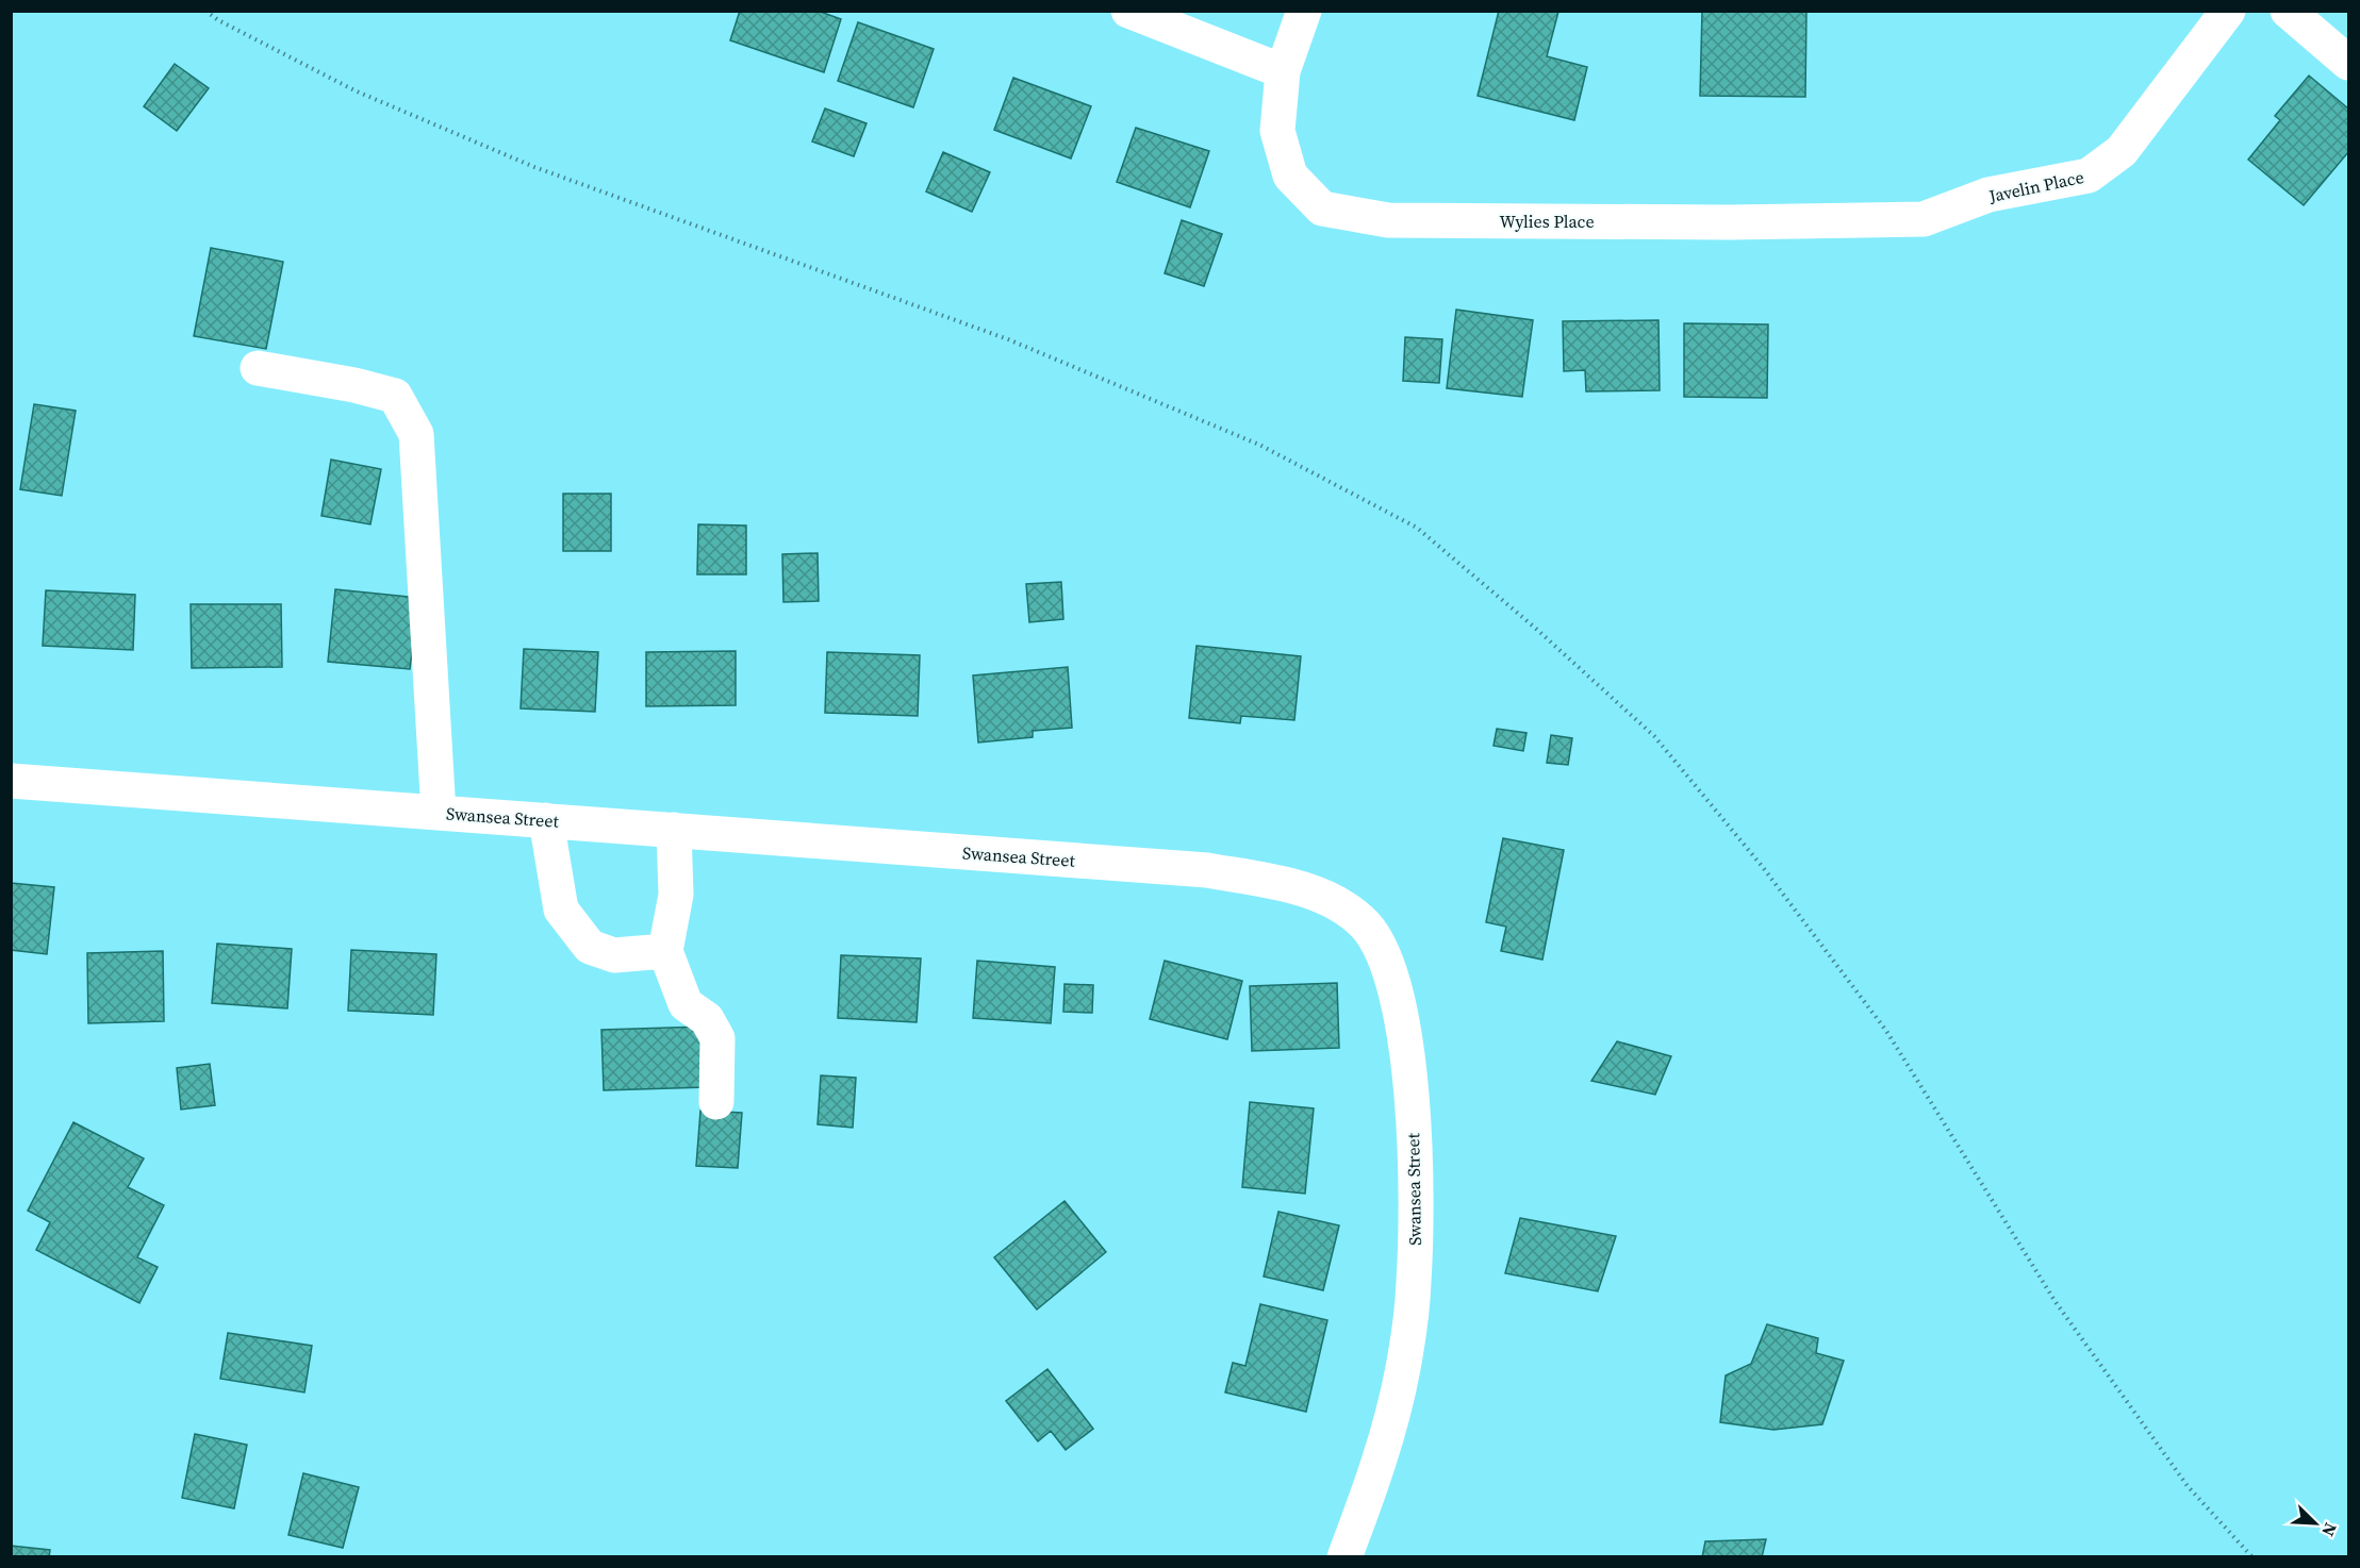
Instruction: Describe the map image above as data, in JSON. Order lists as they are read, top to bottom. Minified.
{"streets":{"street":["Javelin Place","Wylies Place","Swansea Street"]},"crossings":[["Javelin Place","Wylies Place"]],"north":"bottom right"}
